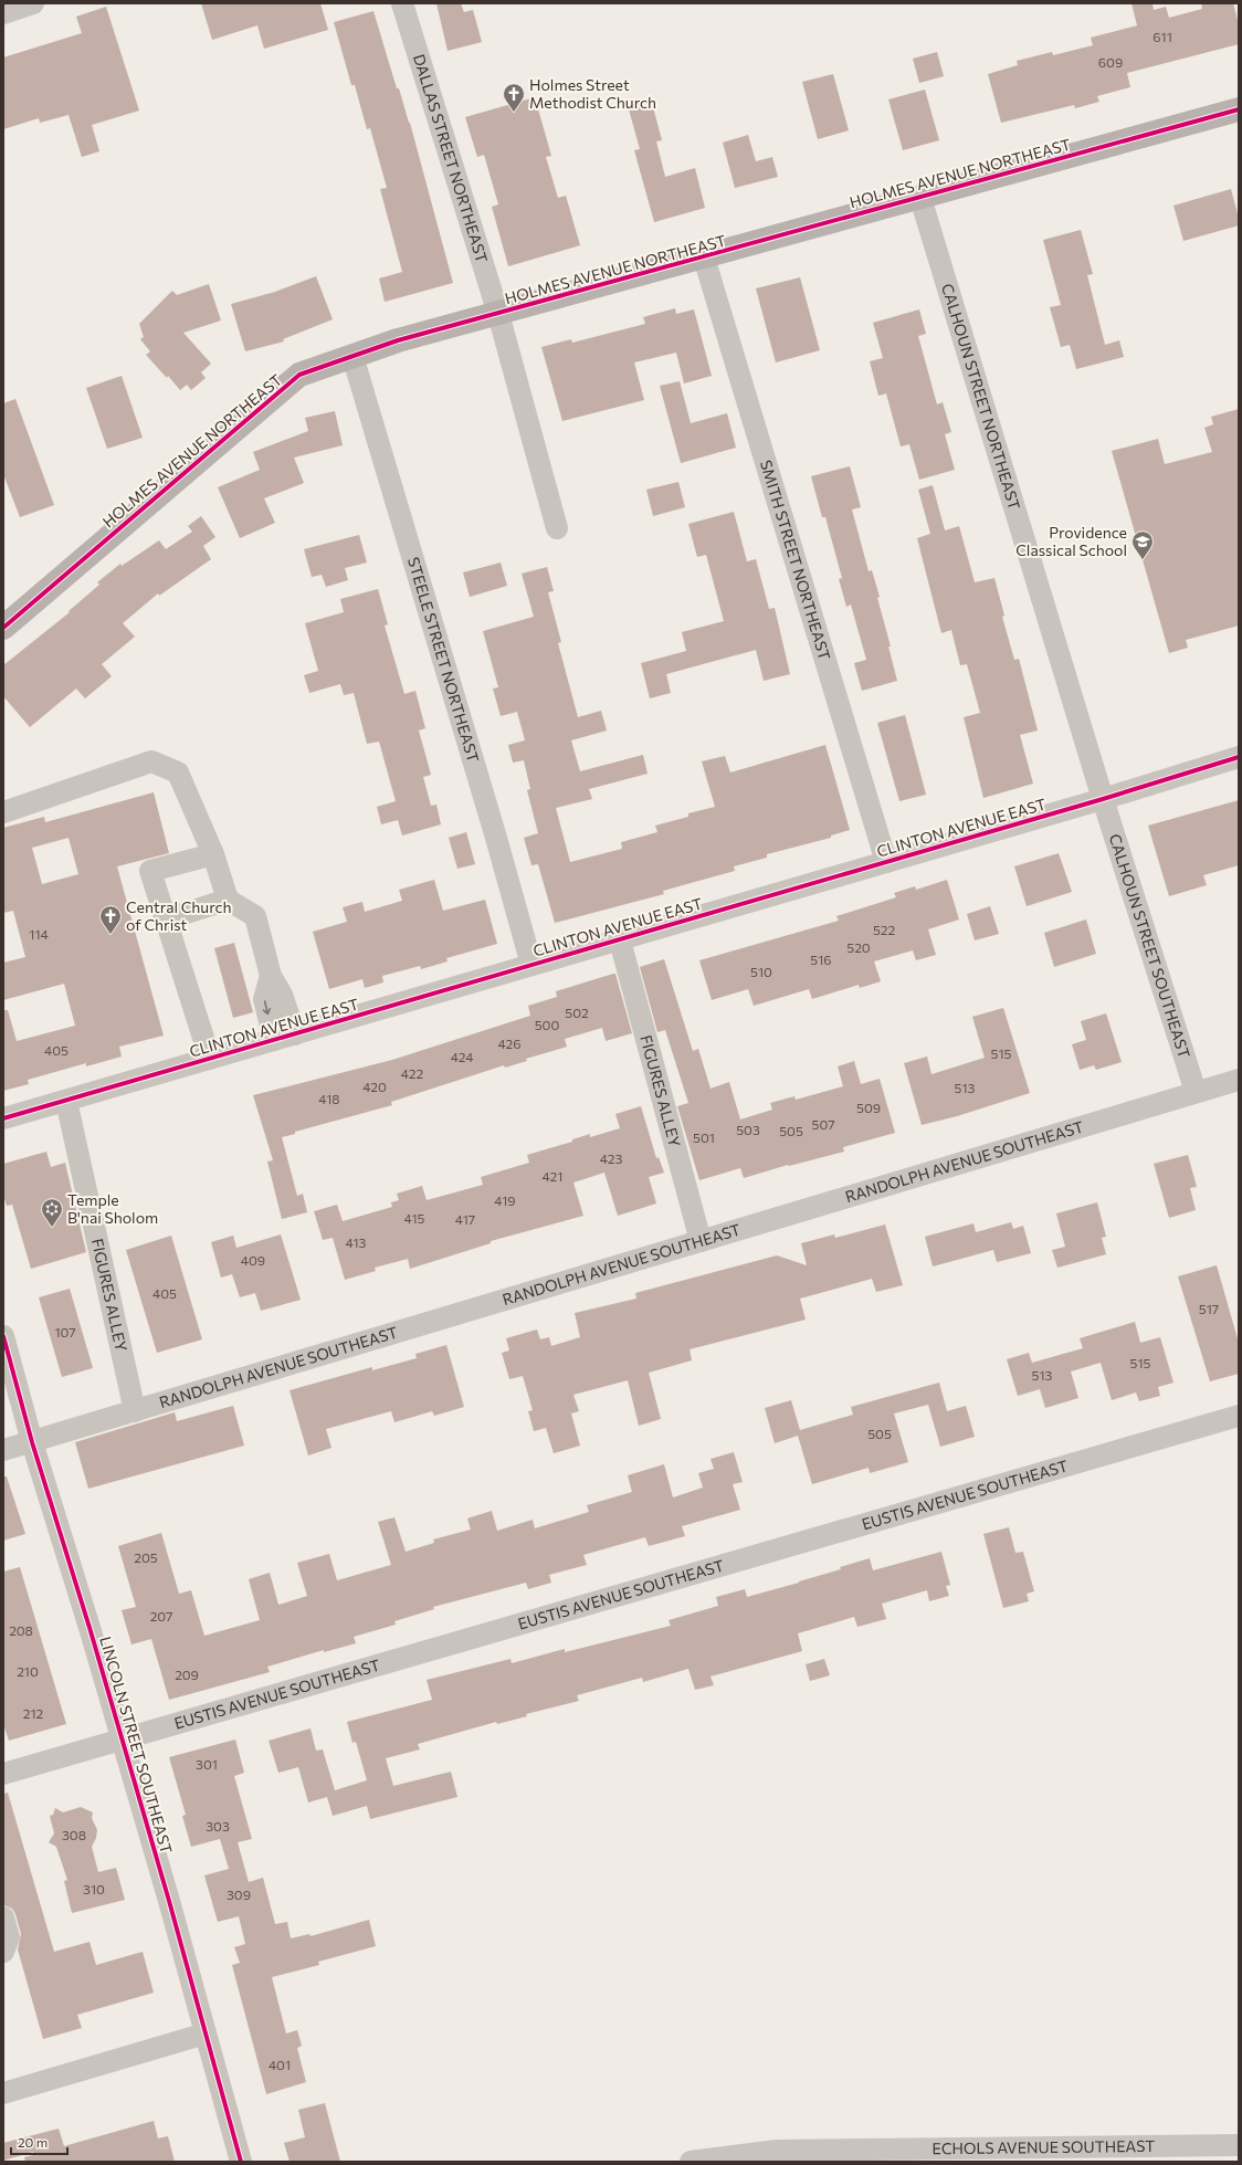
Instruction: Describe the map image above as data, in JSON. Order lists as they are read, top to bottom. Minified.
{"streets":{"main road":["HOLMES AVENUE NORTHEAST"],"street":["DALLAS STREET NORTHEAST","CALHOUN STREET NORTHEAST","SMITH STREET NORTHEAST","STEELE STREET NORTHEAST","CLINTON AVENUE EAST","CALHOUN STREET SOUTHEAST","FIGURES ALLEY","RANDOLPH AVENUE SOUTHEAST","EUSTIS AVENUE SOUTHEAST","LINCOLN STREET SOUTHEAST","ECHOLS AVENUE SOUTHEAST"]},"crossings":[["DALLAS STREET NORTHEAST","HOLMES AVENUE NORTHEAST"],["HOLMES AVENUE NORTHEAST","CALHOUN STREET NORTHEAST"],["HOLMES AVENUE NORTHEAST","SMITH STREET NORTHEAST"],["HOLMES AVENUE NORTHEAST","STEELE STREET NORTHEAST"],["CALHOUN STREET NORTHEAST","CLINTON AVENUE EAST"],["CALHOUN STREET NORTHEAST","CALHOUN STREET SOUTHEAST"],["SMITH STREET NORTHEAST","CLINTON AVENUE EAST"],["STEELE STREET NORTHEAST","CLINTON AVENUE EAST"],["CLINTON AVENUE EAST","CALHOUN STREET SOUTHEAST"],["CLINTON AVENUE EAST","FIGURES ALLEY"],["CALHOUN STREET SOUTHEAST","RANDOLPH AVENUE SOUTHEAST"],["FIGURES ALLEY","RANDOLPH AVENUE SOUTHEAST"],["RANDOLPH AVENUE SOUTHEAST","LINCOLN STREET SOUTHEAST"],["EUSTIS AVENUE SOUTHEAST","LINCOLN STREET SOUTHEAST"]],"places":{"church":["Holmes Street Methodist Church","Central Church of Christ"],"school or university":["Providence Classical School"],"synagogue":["Temple B'nai Sholom"]},"house_numbers":["611","609","522","114","520","516","510","502","500","426","405","515","424","422","420","513","418","509","507","503","505","501","423","421","419","415","417","413","409","405","517","107","515","513","505","205","207","208","210","209","212","301","303","308","310","309","401"],"scale_bar":"20 m"}
